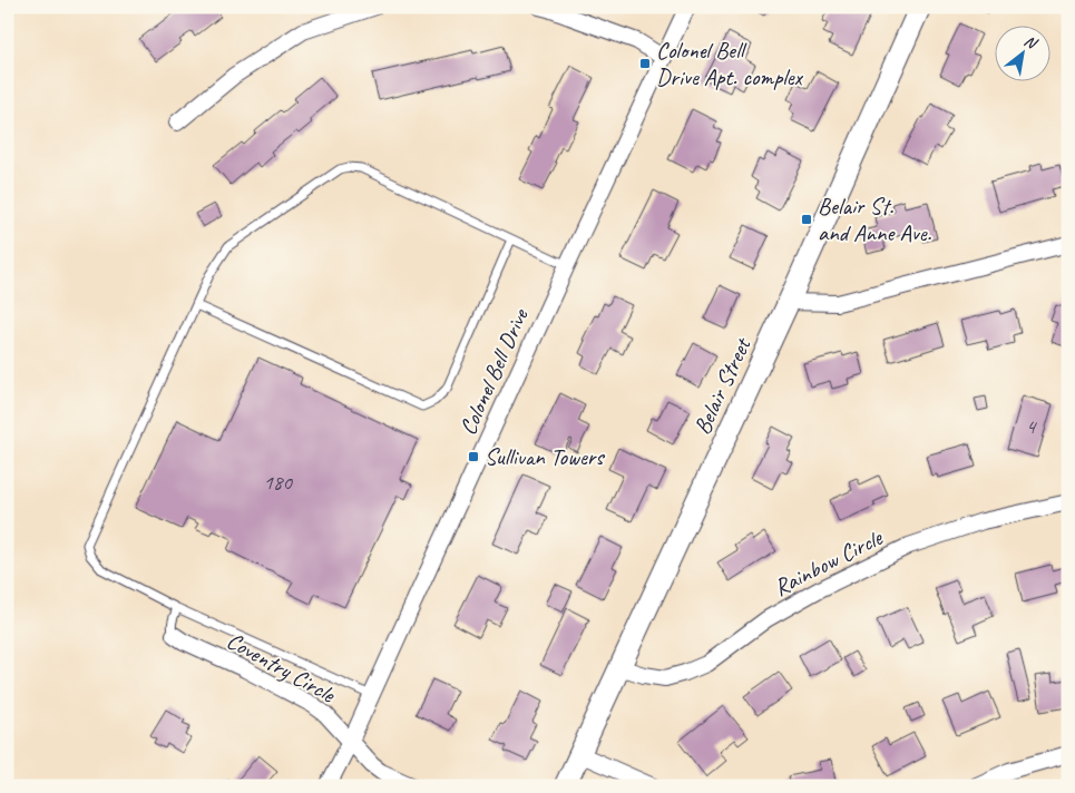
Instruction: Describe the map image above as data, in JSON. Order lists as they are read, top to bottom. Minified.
{"streets":{"main road":["Belair Street"],"street":["Colonel Bell Drive","Rainbow Circle","Coventry Circle"]},"crossings":[["Colonel Bell Drive","Coventry Circle"],["Belair Street","Rainbow Circle"]],"places":{"transit":["Colonel Bell Drive Apt. complex","Belair St. and Anne Ave.","Sullivan Towers"]},"house_numbers":["4","180"],"north":"top right"}
